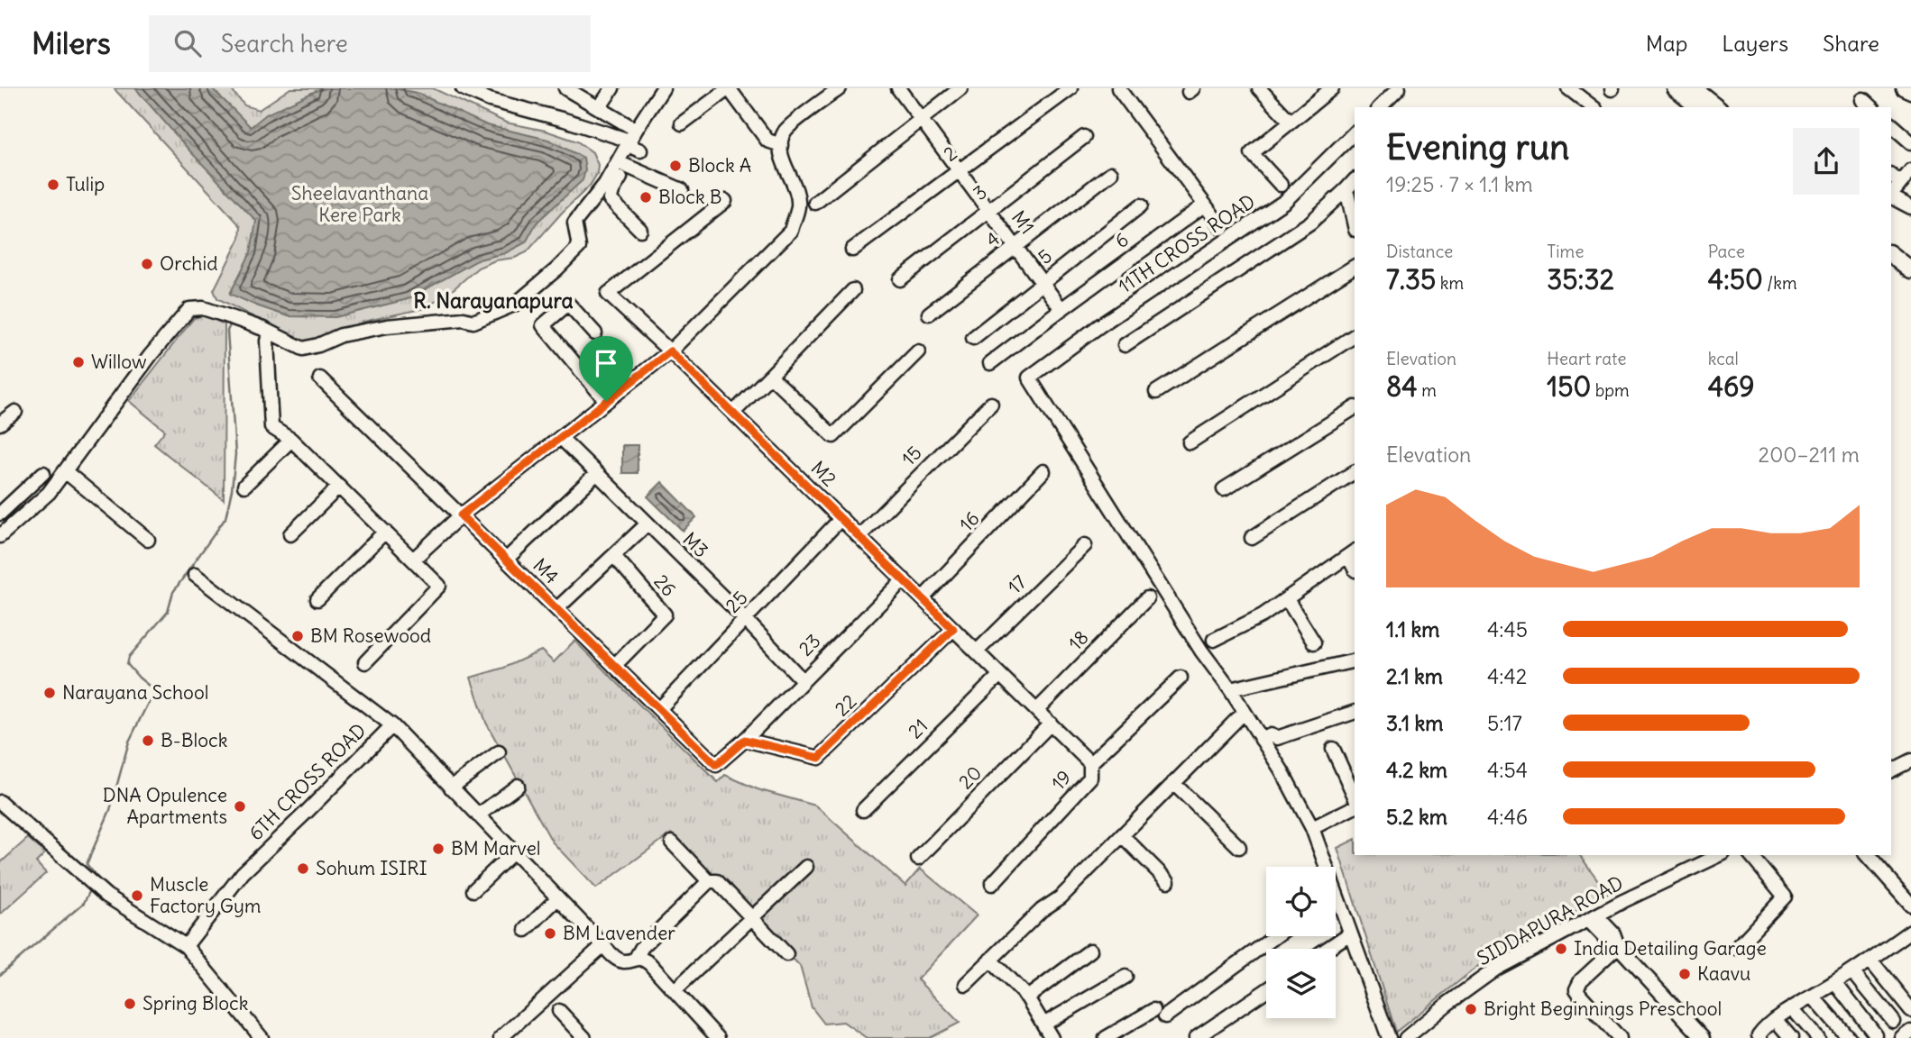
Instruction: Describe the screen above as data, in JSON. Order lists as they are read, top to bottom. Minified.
{"streets":{"street":["2","3","M1","4","6","11TH CROSS ROAD","5","15","M2","16","M3","M4","17","26","25","18","23","22","21","20","19","6TH CROSS ROAD","SIDDAPURA ROAD"]},"crossings":[["2","M1"],["3","M1"],["M1","4"],["M1","6"],["M1","5"],["15","M2"],["M2","16"],["M2","17"],["M2","25"],["M2","18"],["M2","23"],["M2","22"],["M2","21"],["M2","20"],["M2","19"],["M3","25"],["M3","23"],["M4","26"],["M4","25"],["M4","23"],["M4","22"],["23","22"]],"districts":["R. Narayanapura"],"parks":["Sheelavanthana Kere Park"],"places":["Block A","Tulip","Block B","Orchid","Willow","BM Rosewood","Narayana School","B-Block","DNA Opulence Apartments","BM Marvel","Sohum ISIRI","Muscle Factory Gym","BM Lavender","India Detailing Garage","Kaavu","Spring Block","Bright Beginnings Preschool"],"page":{"header":"Milers","search":"Search here","nav":["Map","Layers","Share"],"heading":["Evening run","19:25 · 7 × 1.1 km"],"stats":[["Distance","7.35 km"],["Time","35:32"],["Pace","4:50 /km"],["Elevation","84 m"],["Heart rate","150 bpm"],["kcal","469"]],"chart":["Elevation","200–211 m"],"list":[{"name":"1.1 km","note":"4:45"},{"name":"2.1 km","note":"4:42"},{"name":"3.1 km","note":"5:17"},{"name":"4.2 km","note":"4:54"},{"name":"5.2 km","note":"4:46"}]}}
